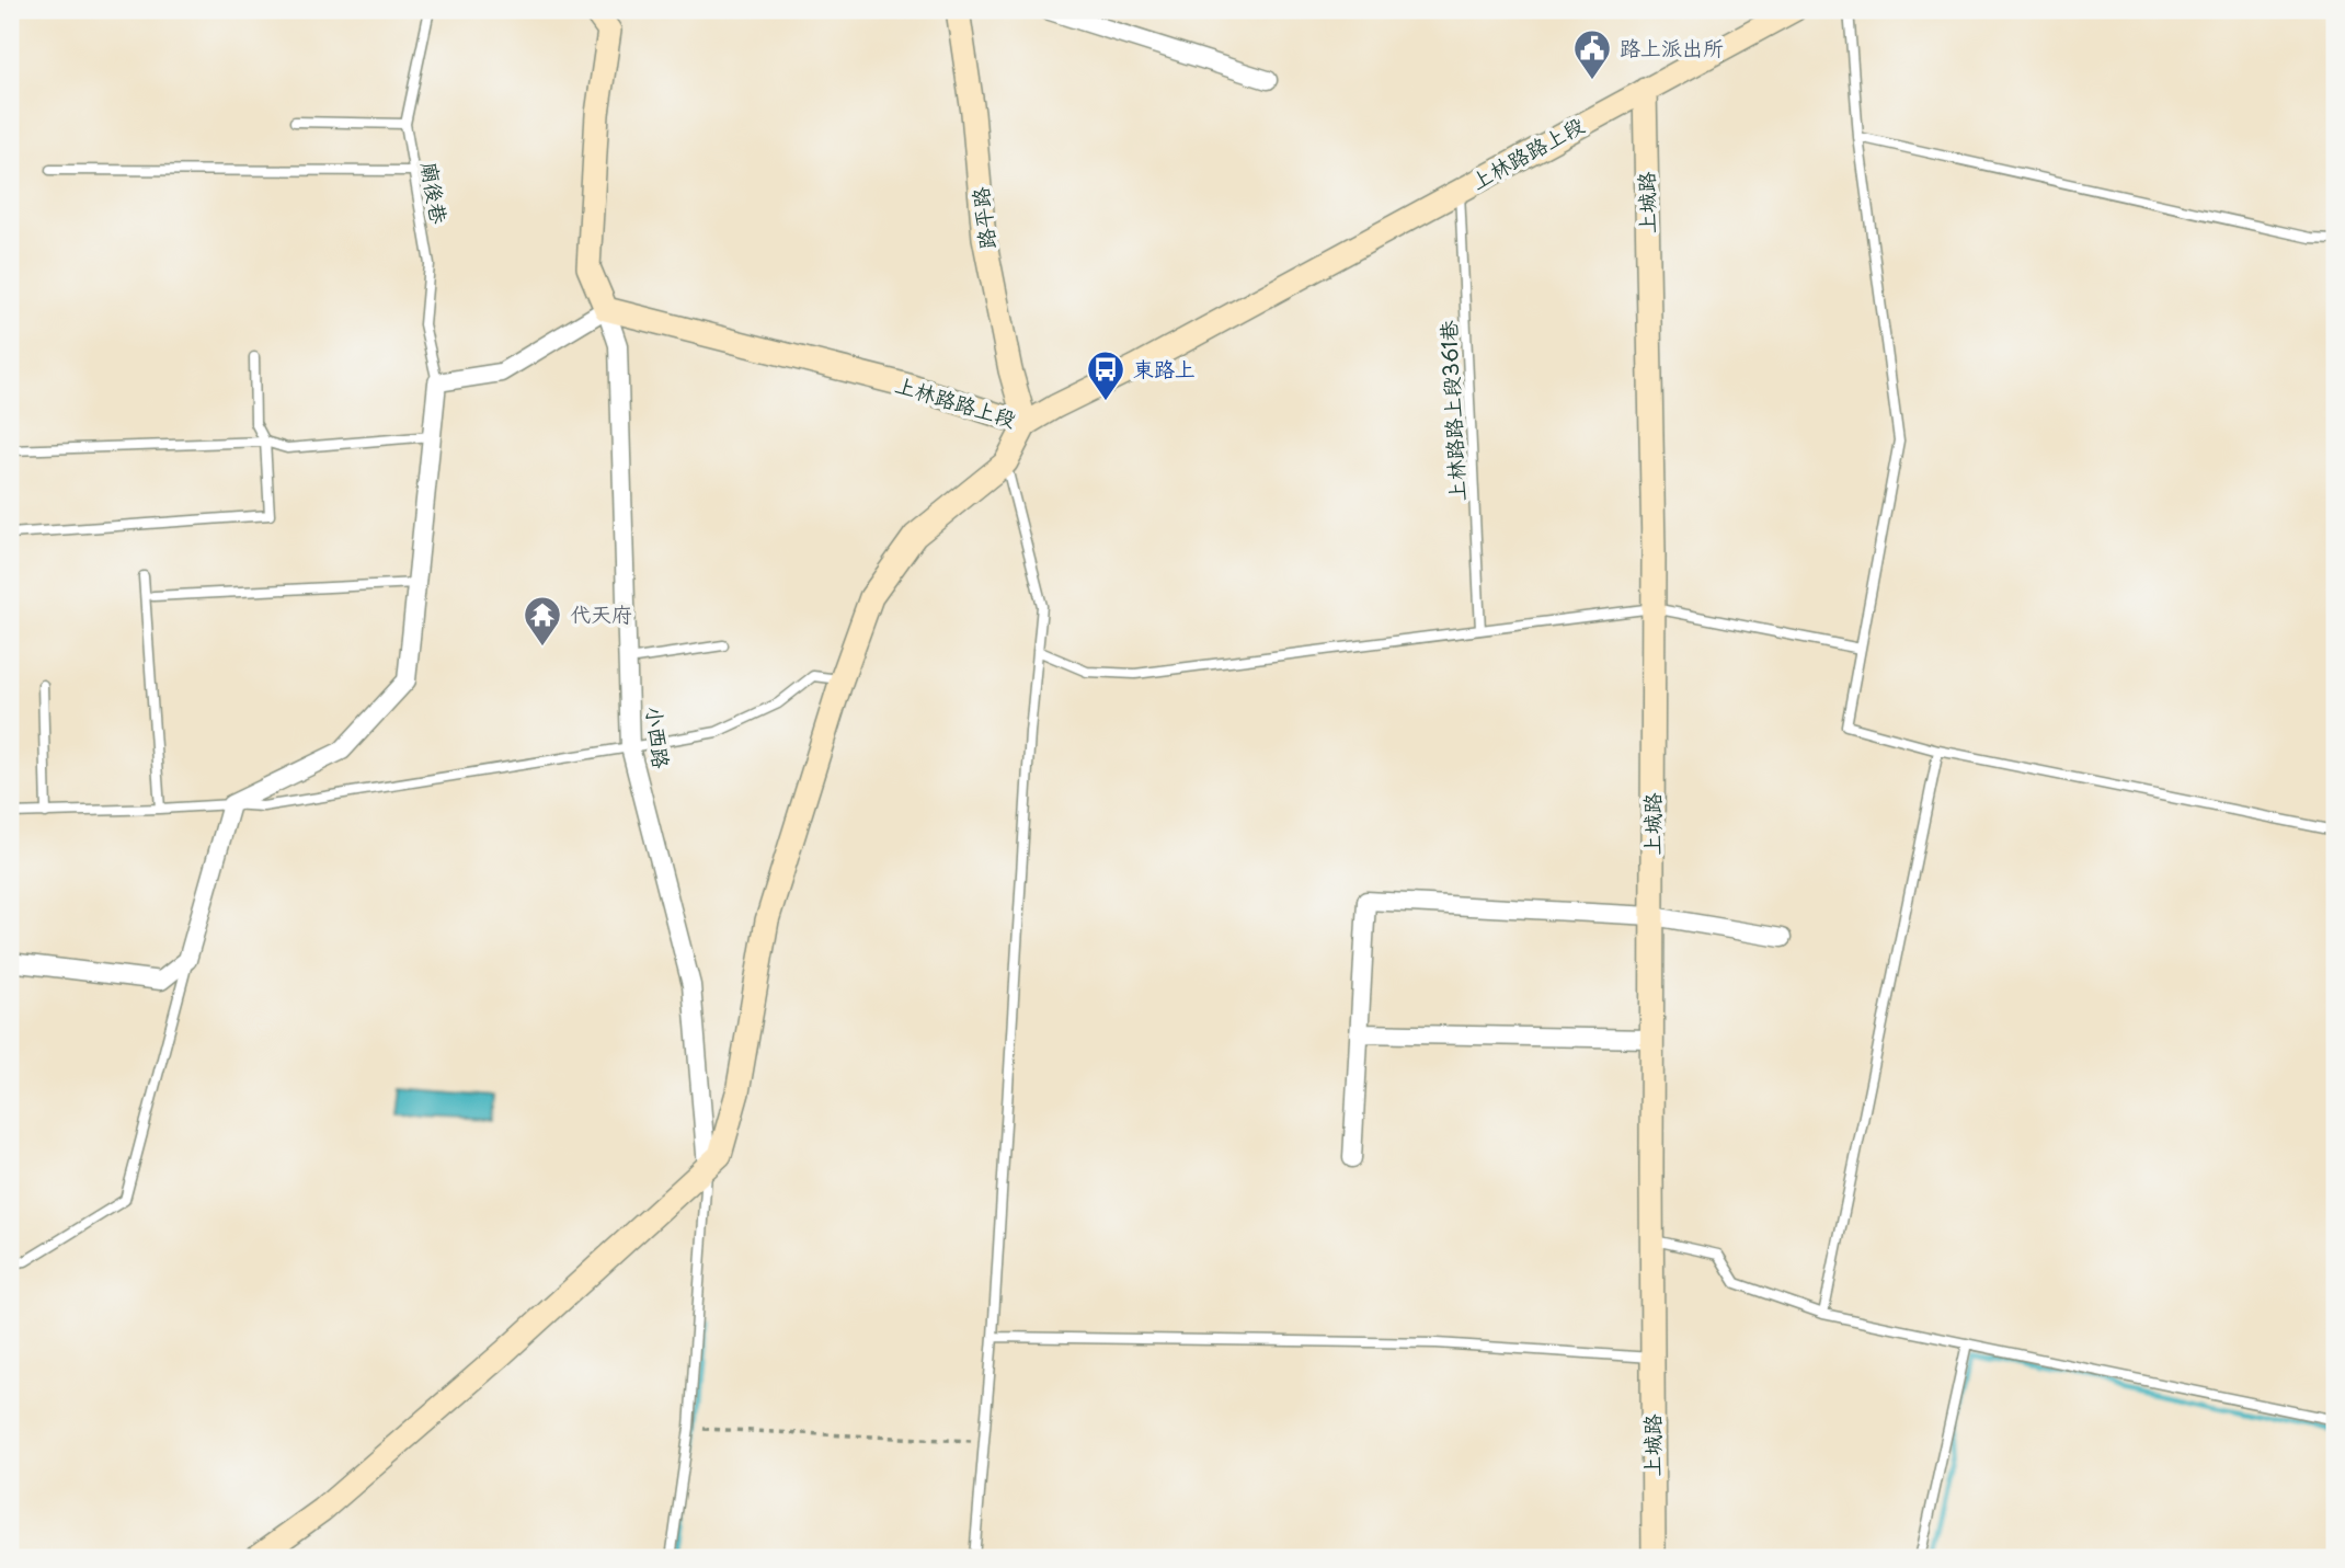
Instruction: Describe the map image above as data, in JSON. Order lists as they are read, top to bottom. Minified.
{"streets":{"street":["上林路路上段","上城路","路平路","小西路"],"lane":["廟後巷","上林路路上段361巷"]},"crossings":[["上林路路上段","上城路"],["上林路路上段","路平路"],["上林路路上段","上林路路上段361巷"],["上林路路上段","小西路"]],"places":{"public building":["路上派出所"],"bus stop":["東路上"],"temple":["代天府"]}}
